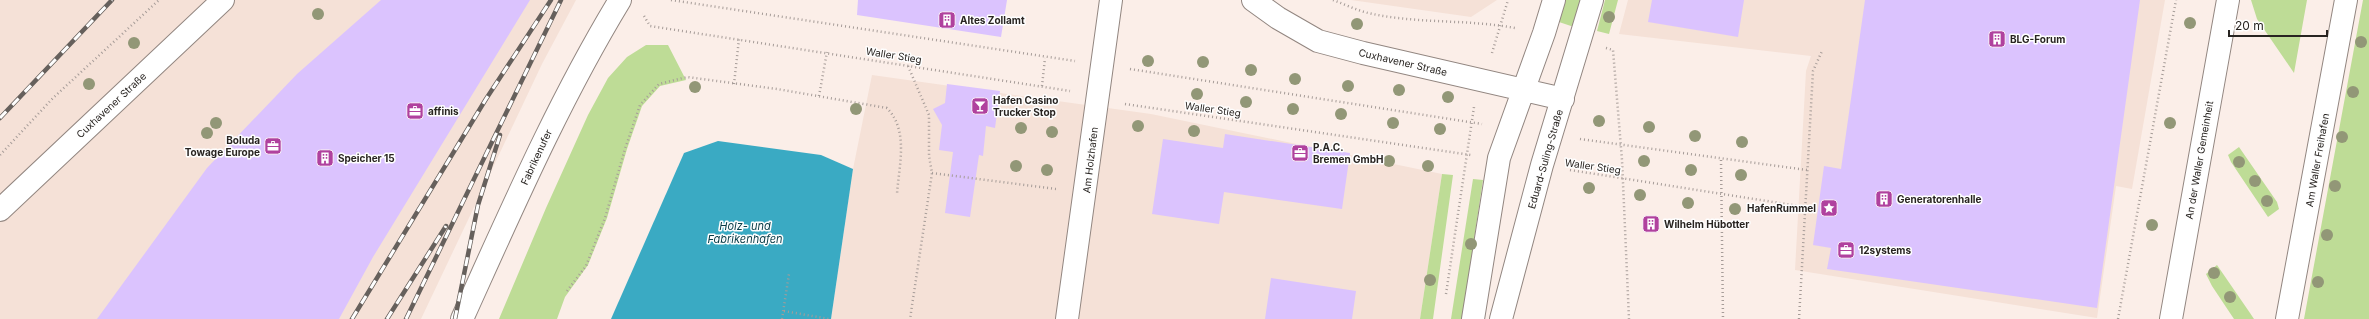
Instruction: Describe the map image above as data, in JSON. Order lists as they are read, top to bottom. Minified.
{"streets":{"street":["Cuxhavener Straße","Fabrikenufer","Eduard-Suling-Straße","Am Holzhafen","An der Waller Gemeinheit","Am Waller Freihafen"],"path":["Waller Stieg"]},"crossings":[["Waller Stieg","Eduard-Suling-Straße"],["Waller Stieg","Am Holzhafen"],["Cuxhavener Straße","Eduard-Suling-Straße"]],"water":["Holz- und Fabrikenhafen"],"places":{"building":["Altes Zollamt","BLG-Forum","Speicher 15","Generatorenhalle","Wilhelm Hübotter"],"bar":["Hafen Casino Trucker Stop"],"office":["affinis","Boluda Towage Europe","P.A.C. Bremen GmbH","12systems"],"place":["HafenRummel"]},"scale_bar":"20 m"}
